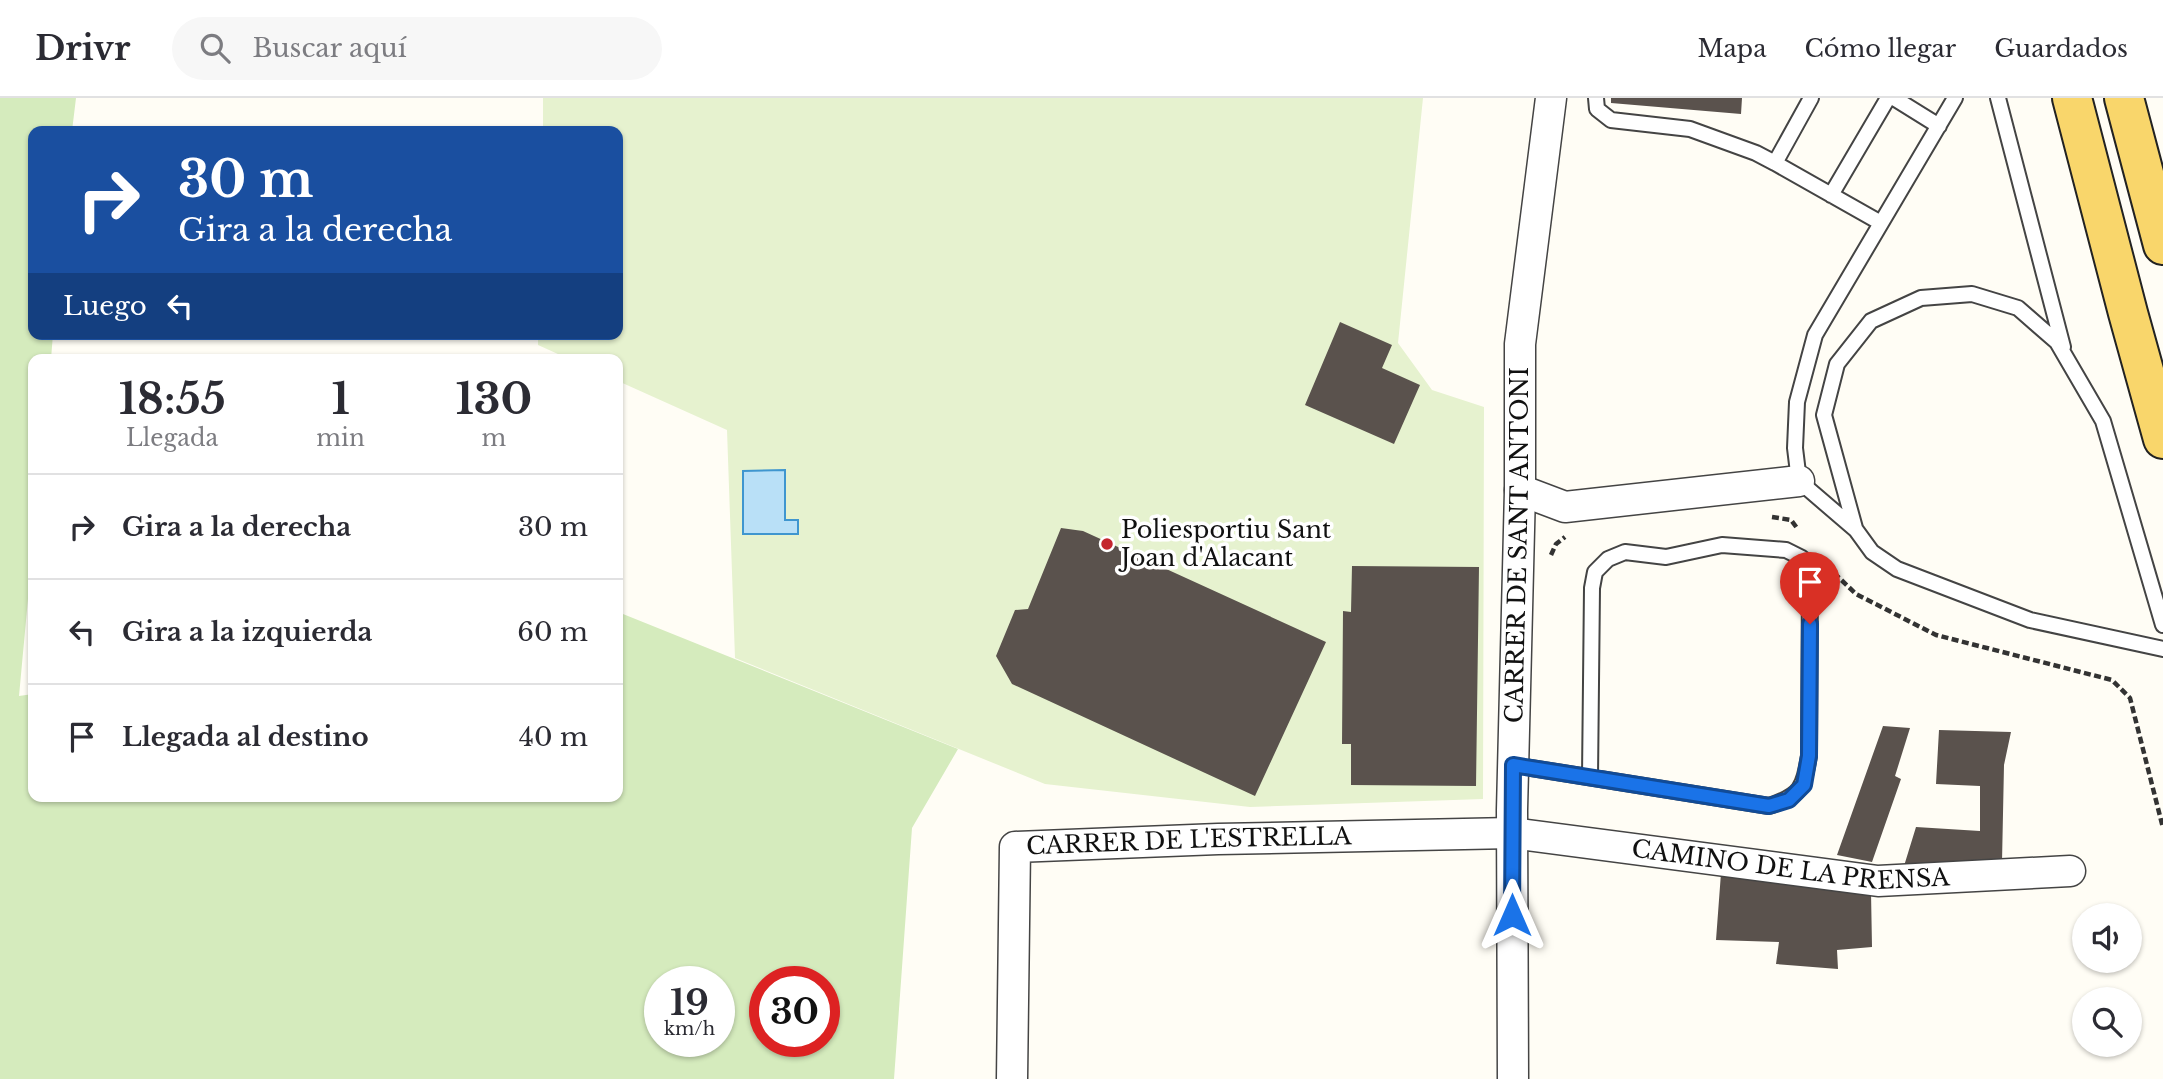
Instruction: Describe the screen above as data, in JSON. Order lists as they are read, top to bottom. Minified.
{"streets":{"street":["CARRER DE SANT ANTONI","CARRER DE L'ESTRELLA","CAMINO DE LA PRENSA"]},"crossings":[["CARRER DE SANT ANTONI","CARRER DE L'ESTRELLA"],["CARRER DE SANT ANTONI","CAMINO DE LA PRENSA"],["CARRER DE L'ESTRELLA","CAMINO DE LA PRENSA"]],"places":["Poliesportiu Sant Joan d'Alacant"],"page":{"header":"Drivr","search":"Buscar aquí","nav":["Mapa","Cómo llegar","Guardados"],"turn":["30 m","Gira a la derecha"],"then":"Luego","eta":["18:55","Llegada","1","min","130","m"],"list":[{"name":"Gira a la derecha","value":"30 m"},{"name":"Gira a la izquierda","value":"60 m"},{"name":"Llegada al destino","value":"40 m"}],"speed":"19 km/h","limit":"30"}}
